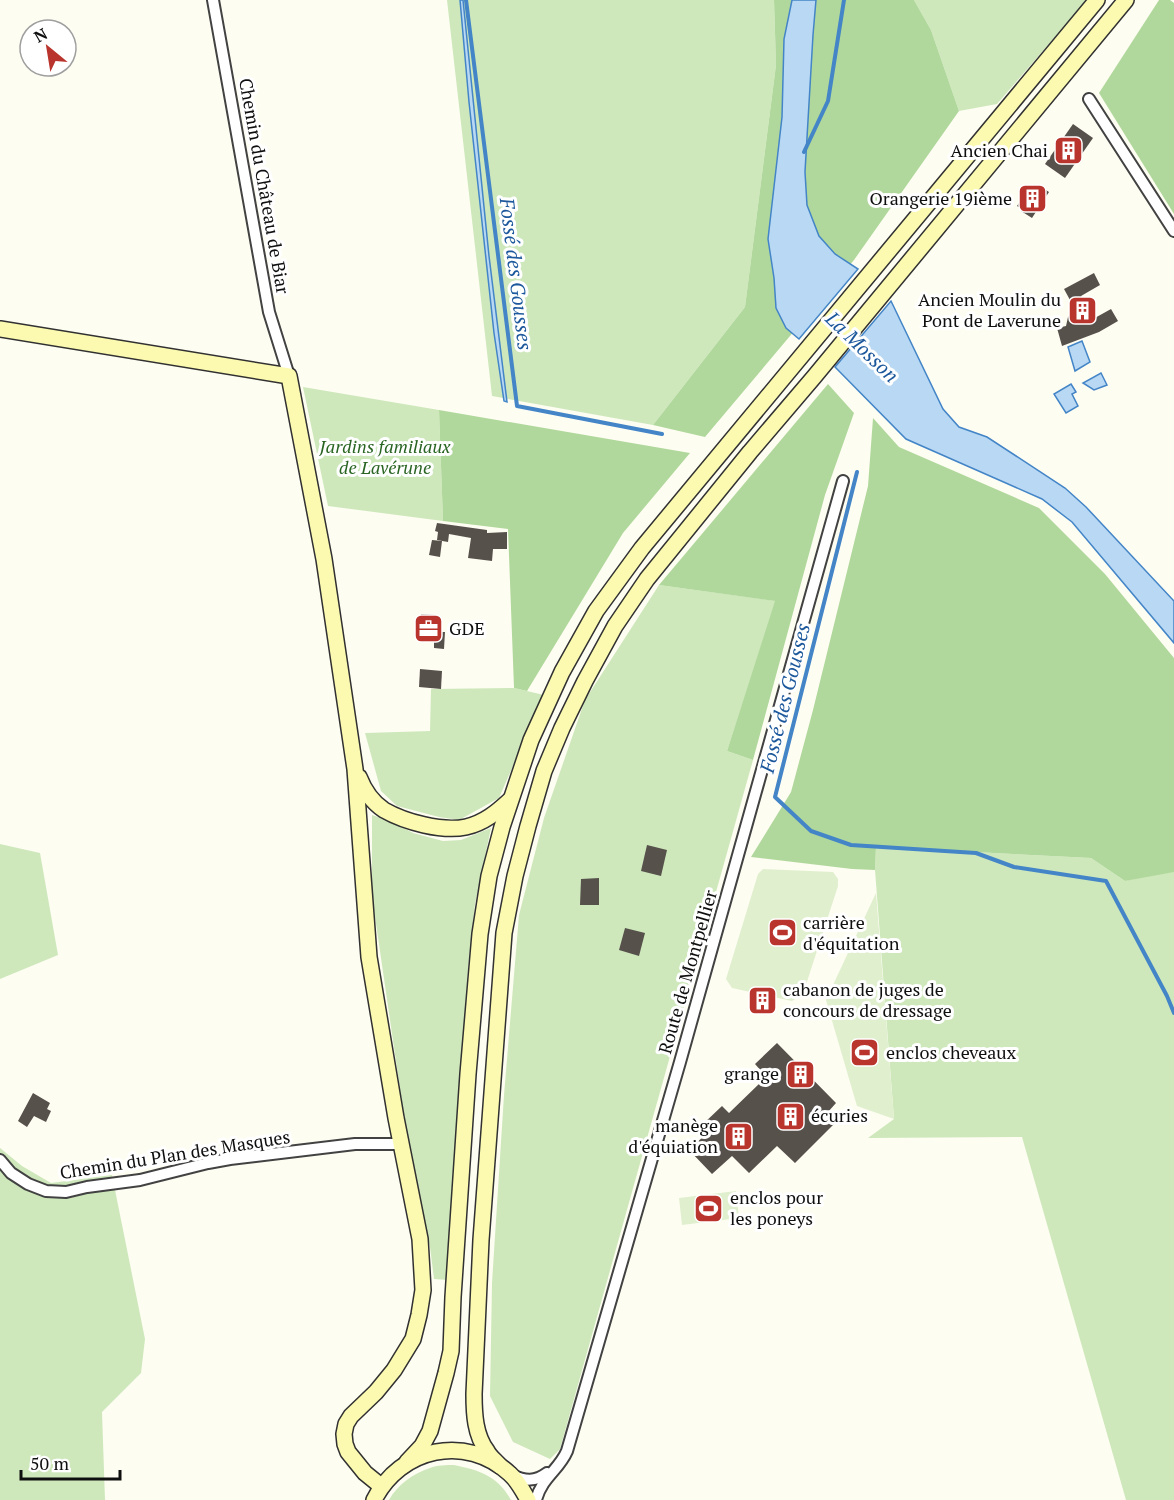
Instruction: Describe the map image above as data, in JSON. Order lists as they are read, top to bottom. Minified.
{"streets":{"street":["Chemin du Château de Biar","Route de Montpellier","Chemin du Plan des Masques"]},"water":["Fossé des Gousses","La Mosson"],"parks":["Jardins familiaux de Lavérune"],"places":{"building":["Ancien Chai","Orangerie 19ième","Ancien Moulin du Pont de Laverune","cabanon de juges de concours de dressage","grange","écuries","manège d'équiation"],"office":["GDE"],"sports":["carrière d'équitation","enclos cheveaux","enclos pour les poneys"]},"scale_bar":"50 m","north":"top left"}
